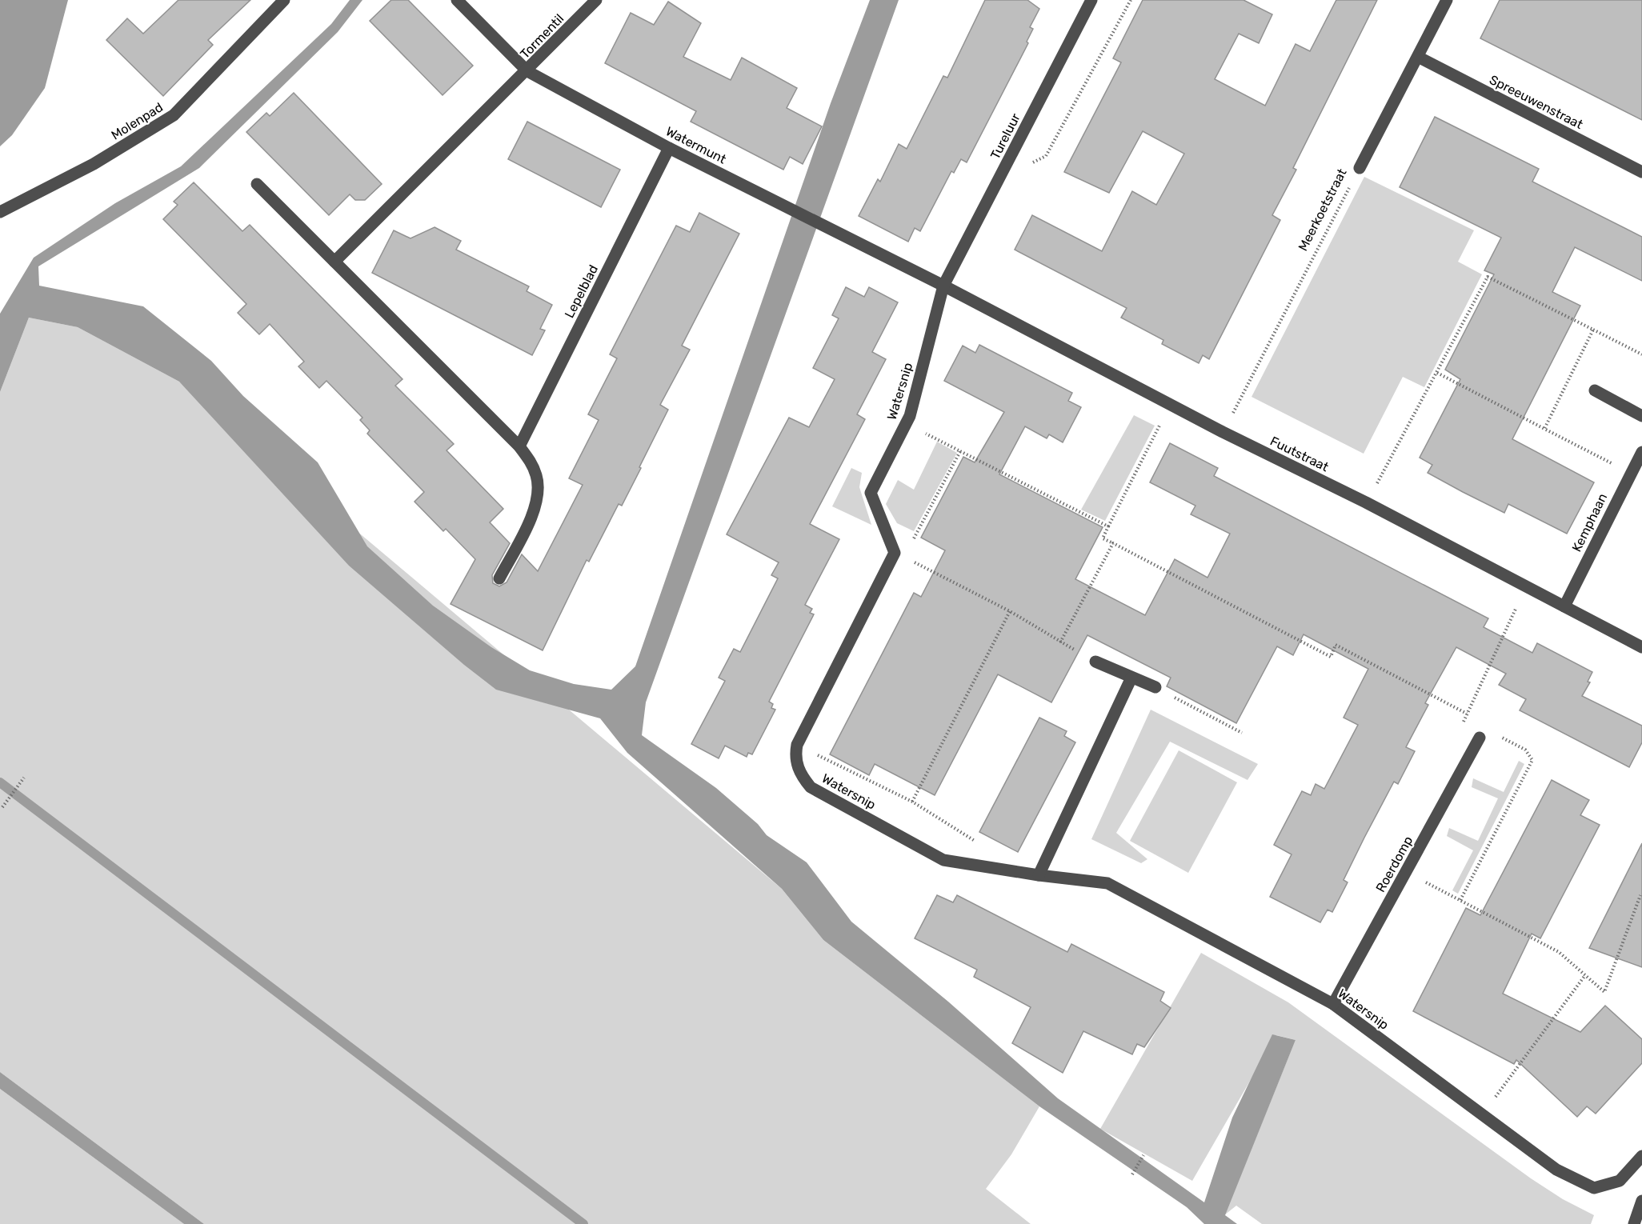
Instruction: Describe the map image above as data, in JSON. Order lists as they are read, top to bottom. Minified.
{"streets":{"street":["Tormentil","Spreeuwenstraat","Molenpad","Tureluur","Watermunt","Meerkoetstraat","Lepelblad","Watersnip","Fuutstraat","Kemphaan","Roerdomp"]},"crossings":[["Tormentil","Watermunt"],["Spreeuwenstraat","Meerkoetstraat"],["Tureluur","Watermunt"],["Tureluur","Watersnip"],["Tureluur","Fuutstraat"],["Watermunt","Lepelblad"],["Watermunt","Watersnip"],["Watermunt","Fuutstraat"],["Meerkoetstraat","Fuutstraat"],["Watersnip","Fuutstraat"],["Watersnip","Roerdomp"],["Fuutstraat","Kemphaan"]]}
